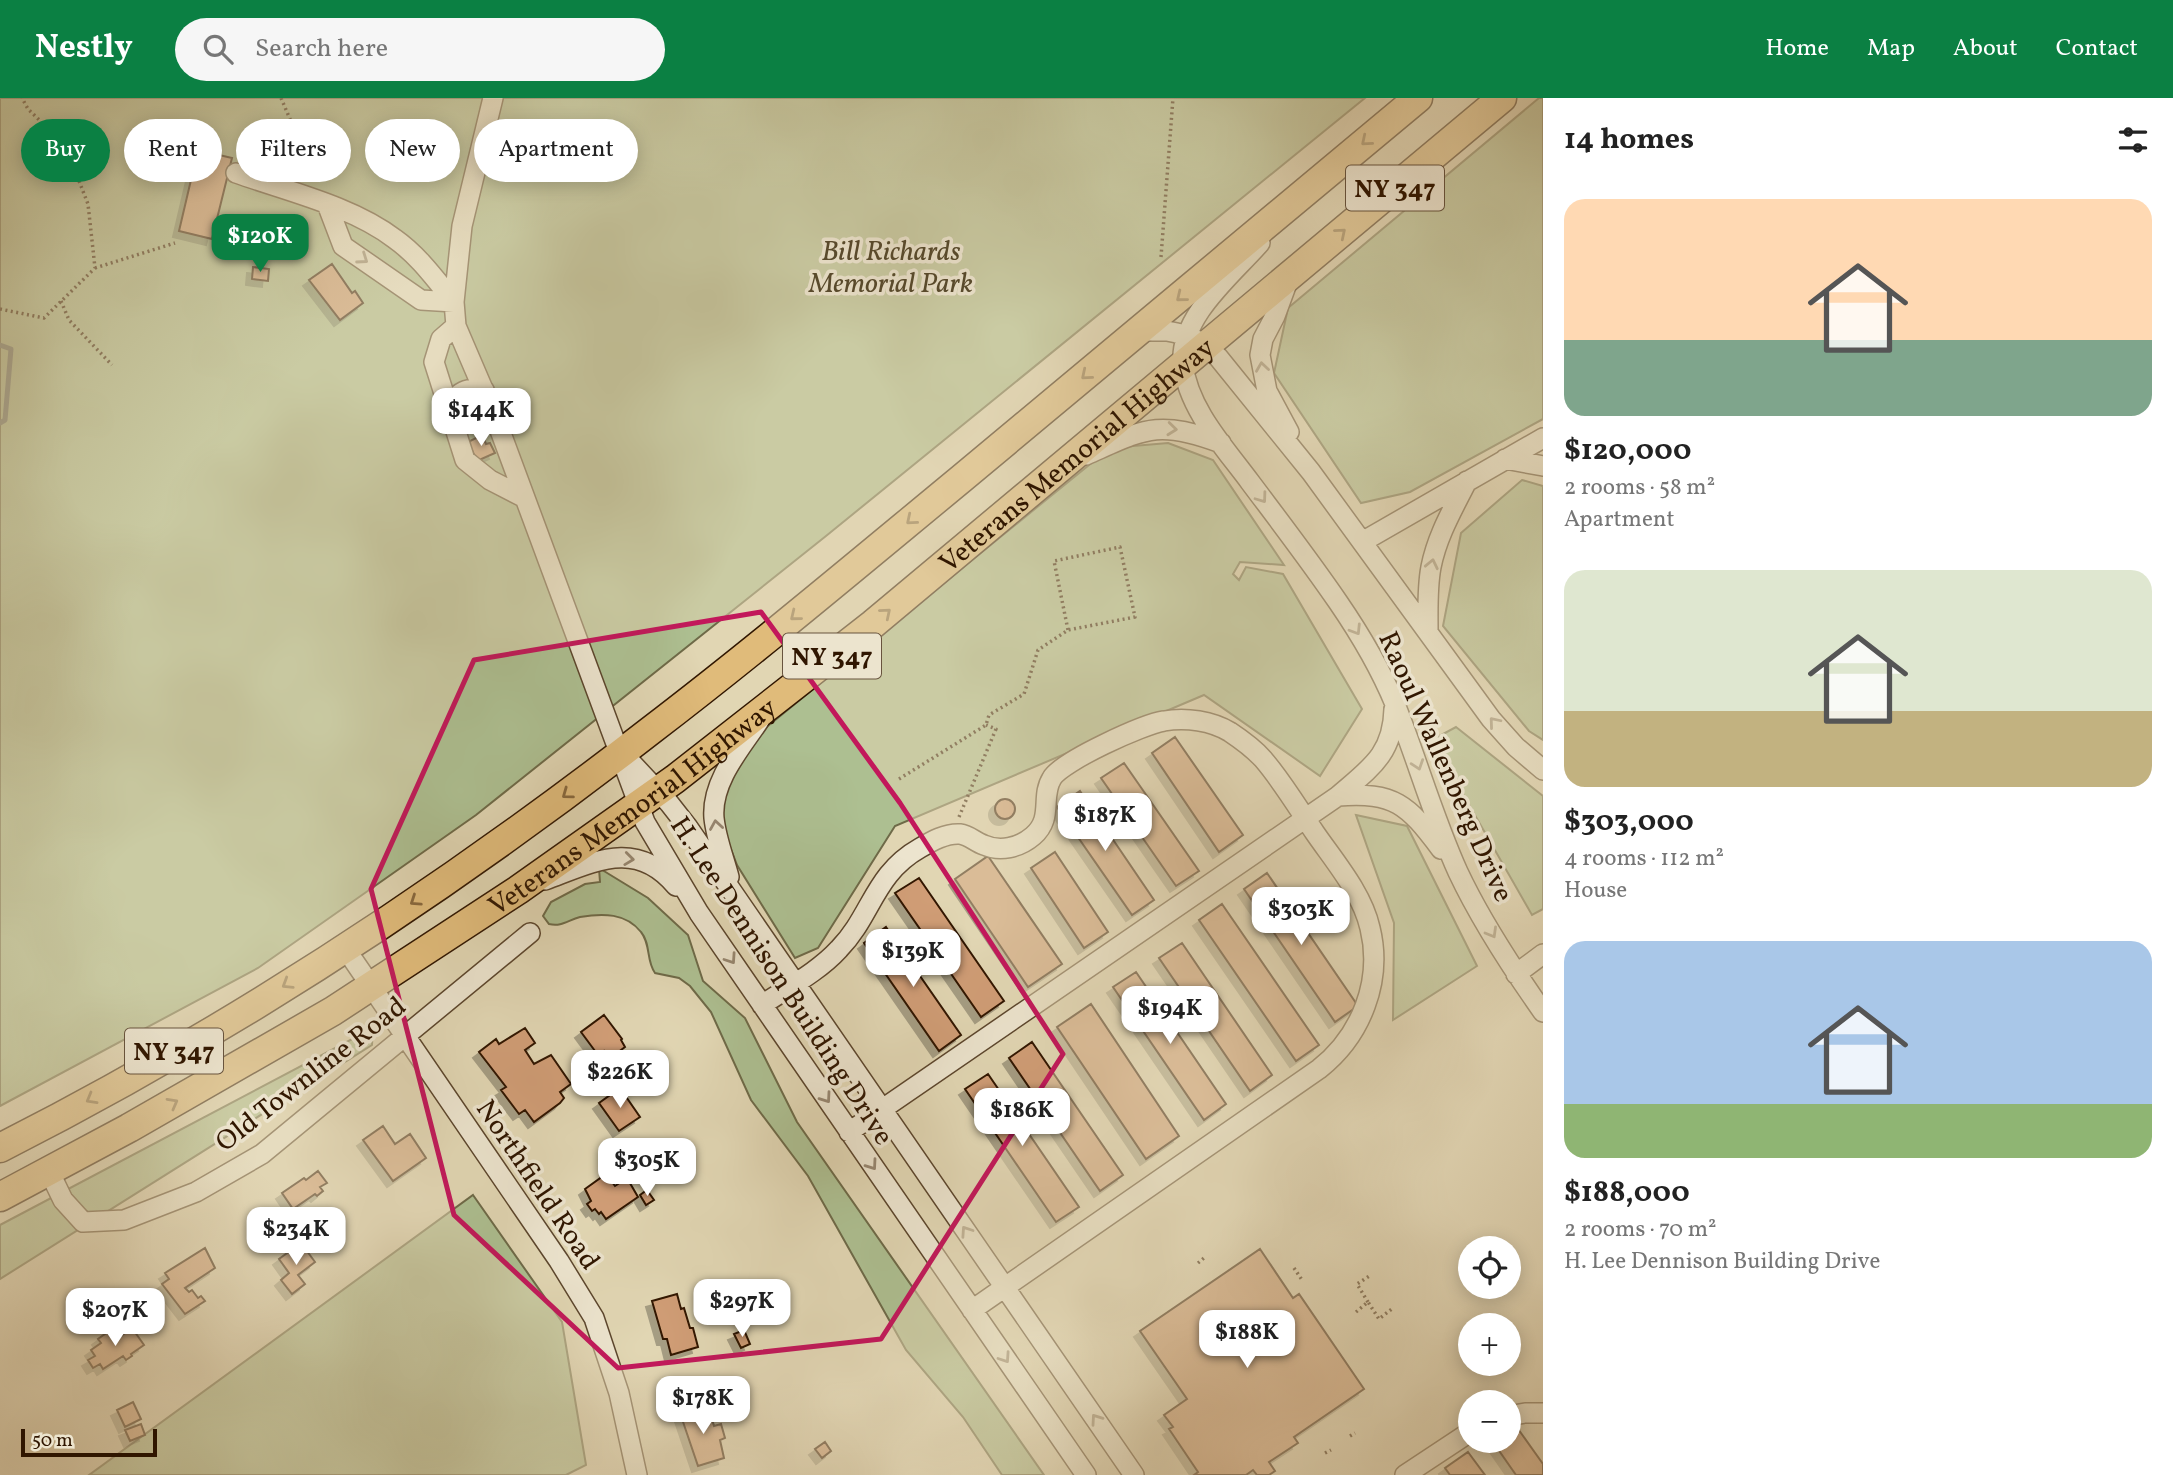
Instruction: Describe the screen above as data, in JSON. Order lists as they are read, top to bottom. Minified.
{"streets":{"highway":["NY 347","Veterans Memorial Highway"],"street":["Raoul Wallenberg Drive","H. Lee Dennison Building Drive","Old Townline Road","Northfield Road"]},"crossings":[["Veterans Memorial Highway","Raoul Wallenberg Drive"],["Veterans Memorial Highway","H. Lee Dennison Building Drive"],["Veterans Memorial Highway","Old Townline Road"],["Veterans Memorial Highway","Northfield Road"],["Old Townline Road","Northfield Road"]],"parks":["Bill Richards Memorial Park"],"scale_bar":"50 m","page":{"header":"Nestly","search":"Search here","nav":["Home","Map","About","Contact"],"heading":"14 homes","chip":["Buy","Rent","Filters","New","Apartment"],"list":[{"name":"$120,000","note":"2 rooms · 58 m² · Apartment"},{"name":"$303,000","note":"4 rooms · 112 m² · House"},{"name":"$188,000","note":"2 rooms · 70 m² · H. Lee Dennison Building Drive"}],"price":["$120K","$144K","$187K","$303K","$139K","$194K","$226K","$186K","$305K","$234K","$297K","$207K","$188K","$178K"],"map_buttons":["+","−"],"scale":"50 m"}}
